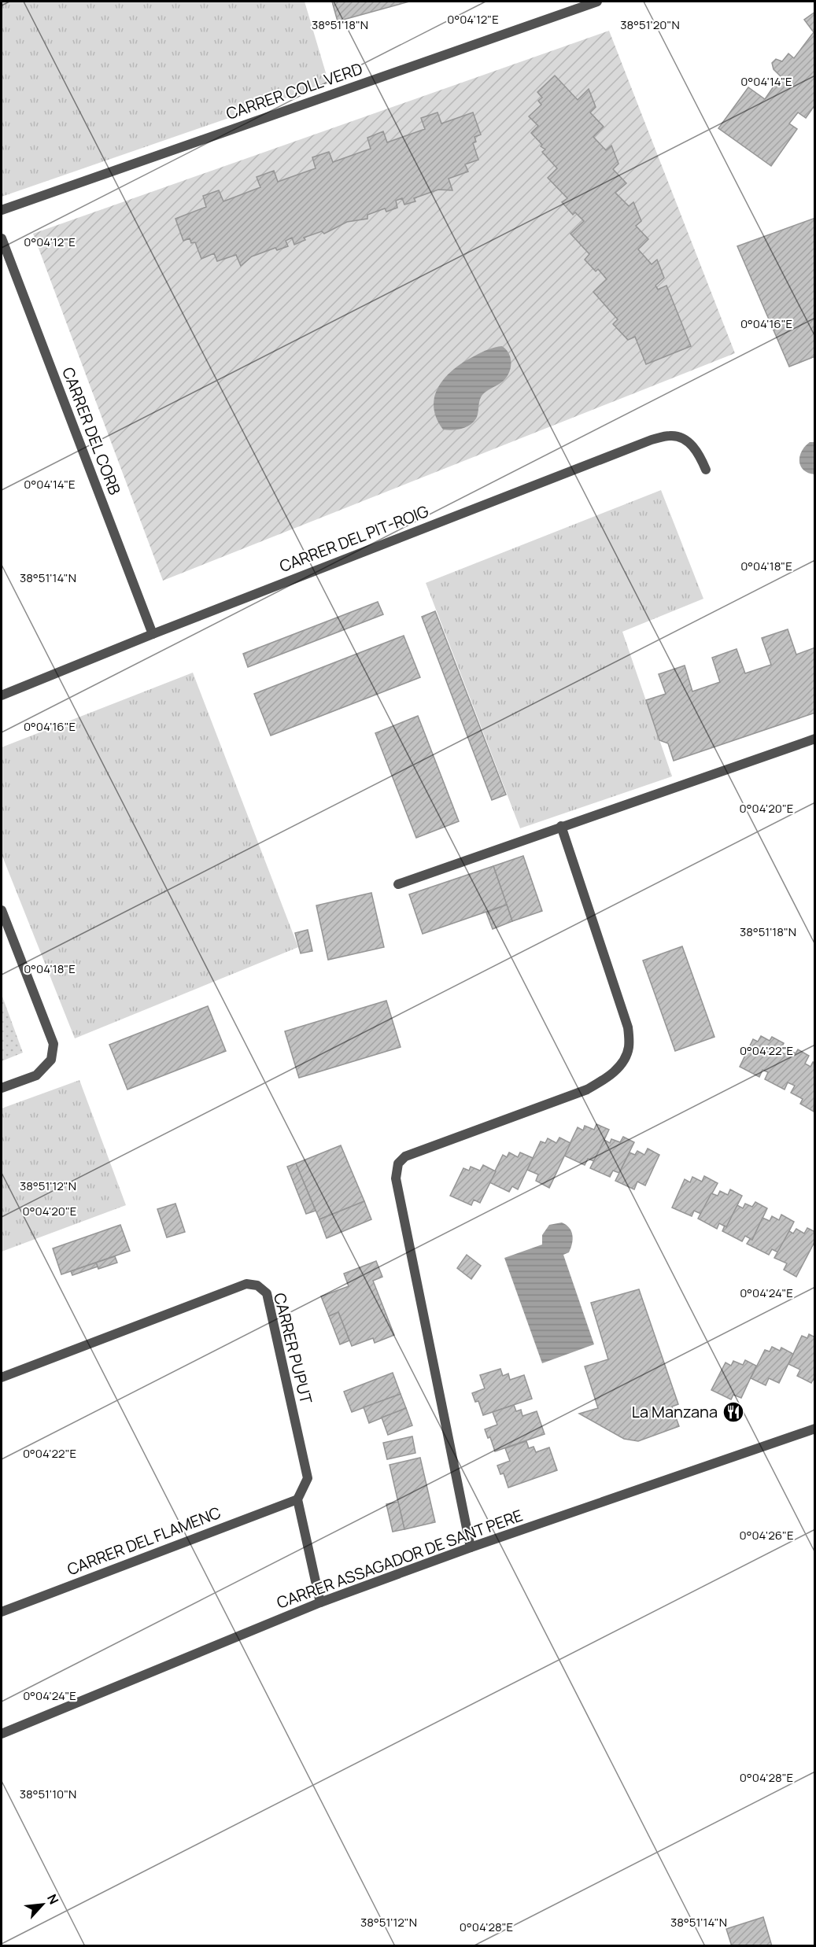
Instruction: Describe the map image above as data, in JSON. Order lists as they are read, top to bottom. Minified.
{"streets":{"street":["CARRER COLL VERD","CARRER DEL CORB","CARRER DEL PIT-ROIG","CARRER PUPUT","CARRER DEL FLAMENC","CARRER ASSAGADOR DE SANT PERE"]},"crossings":[["CARRER DEL CORB","CARRER DEL PIT-ROIG"],["CARRER PUPUT","CARRER DEL FLAMENC"]],"places":{"restaurant":["La Manzana"]},"north":"top right","coordinates":["0°04'12\"E","38°51'18\"N","38°51'20\"N","0°04'14\"E","0°04'16\"E","0°04'18\"E","38°51'14\"N","0°04'20\"E","0°04'22\"E","38°51'12\"N","0°04'24\"E","0°04'26\"E","0°04'28\"E","38°51'10\"N"]}
